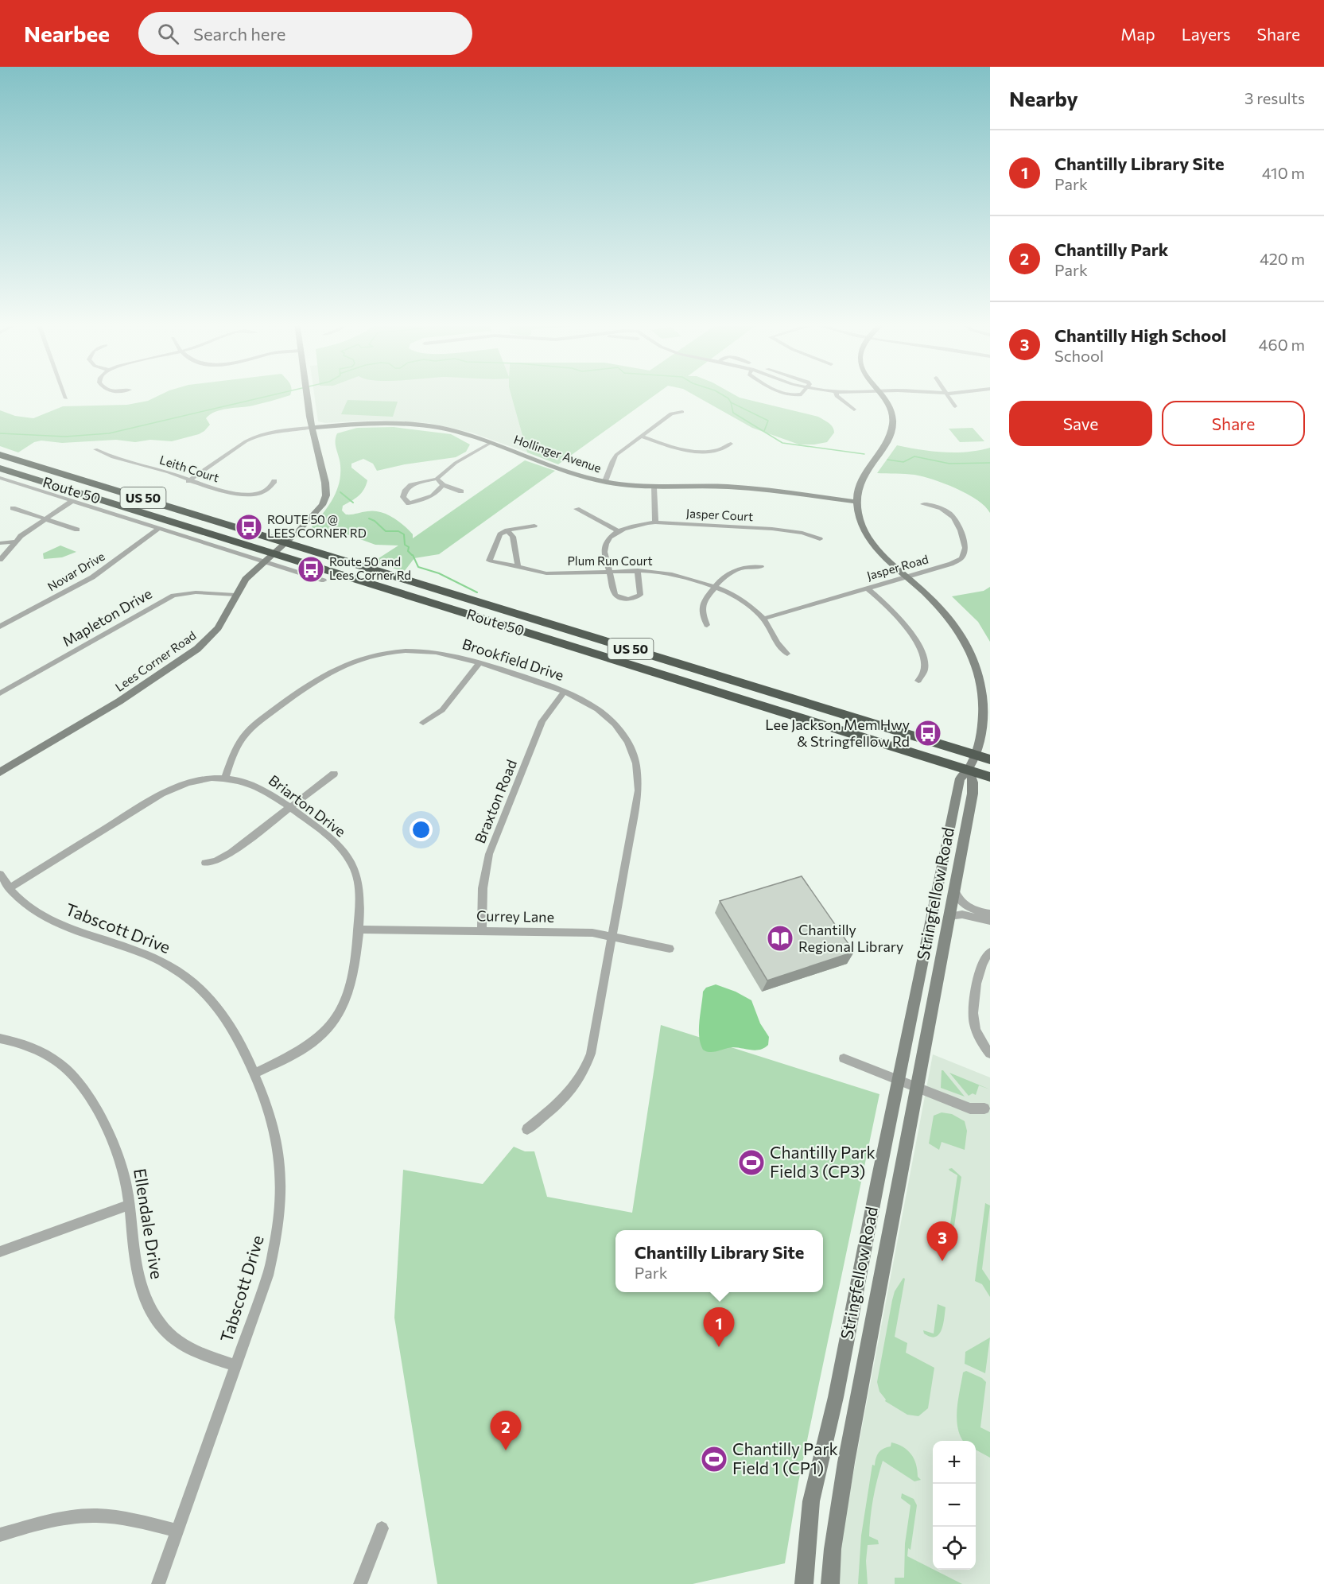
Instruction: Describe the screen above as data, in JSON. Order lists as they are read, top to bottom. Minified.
{"streets":{"highway":["Route 50","US 50"],"main road":["Hollinger Avenue","Lees Corner Road","Stringfellow Road"],"street":["Leith Court","Jasper Court","Plum Run Court","Jasper Road","Novar Drive","Mapleton Drive","Brookfield Drive","Braxton Road","Briarton Drive","Currey Lane","Tabscott Drive","Ellendale Drive"]},"crossings":[["Hollinger Avenue","Lees Corner Road"],["Hollinger Avenue","Stringfellow Road"],["Route 50","Lees Corner Road"],["Route 50","Stringfellow Road"],["Plum Run Court","Jasper Road"],["Jasper Road","Stringfellow Road"],["Mapleton Drive","Lees Corner Road"],["Brookfield Drive","Braxton Road"],["Brookfield Drive","Briarton Drive"],["Brookfield Drive","Currey Lane"],["Braxton Road","Currey Lane"],["Briarton Drive","Currey Lane"],["Briarton Drive","Tabscott Drive"],["Tabscott Drive","Ellendale Drive"]],"places":{"bus stop":["ROUTE 50 @ LEES CORNER RD","Route 50 and Lees Corner Rd","Lee Jackson Mem Hwy & Stringfellow Rd"],"library":["Chantilly Regional Library"],"sports":["Chantilly Park Field 3 (CP3)","Chantilly Park Field 1 (CP1)"]},"page":{"header":"Nearbee","search":"Search here","nav":["Map","Layers","Share"],"heading":["Nearby","3 results"],"list":[{"mark":"1","name":"Chantilly Library Site","note":"Park","value":"410 m"},{"mark":"2","name":"Chantilly Park","note":"Park","value":"420 m"},{"mark":"3","name":"Chantilly High School","note":"School","value":"460 m"}],"buttons":["Save","Share"],"pins":["3","1","2"],"popup":["Chantilly Library Site","Park"],"map_buttons":["+","−"]}}
